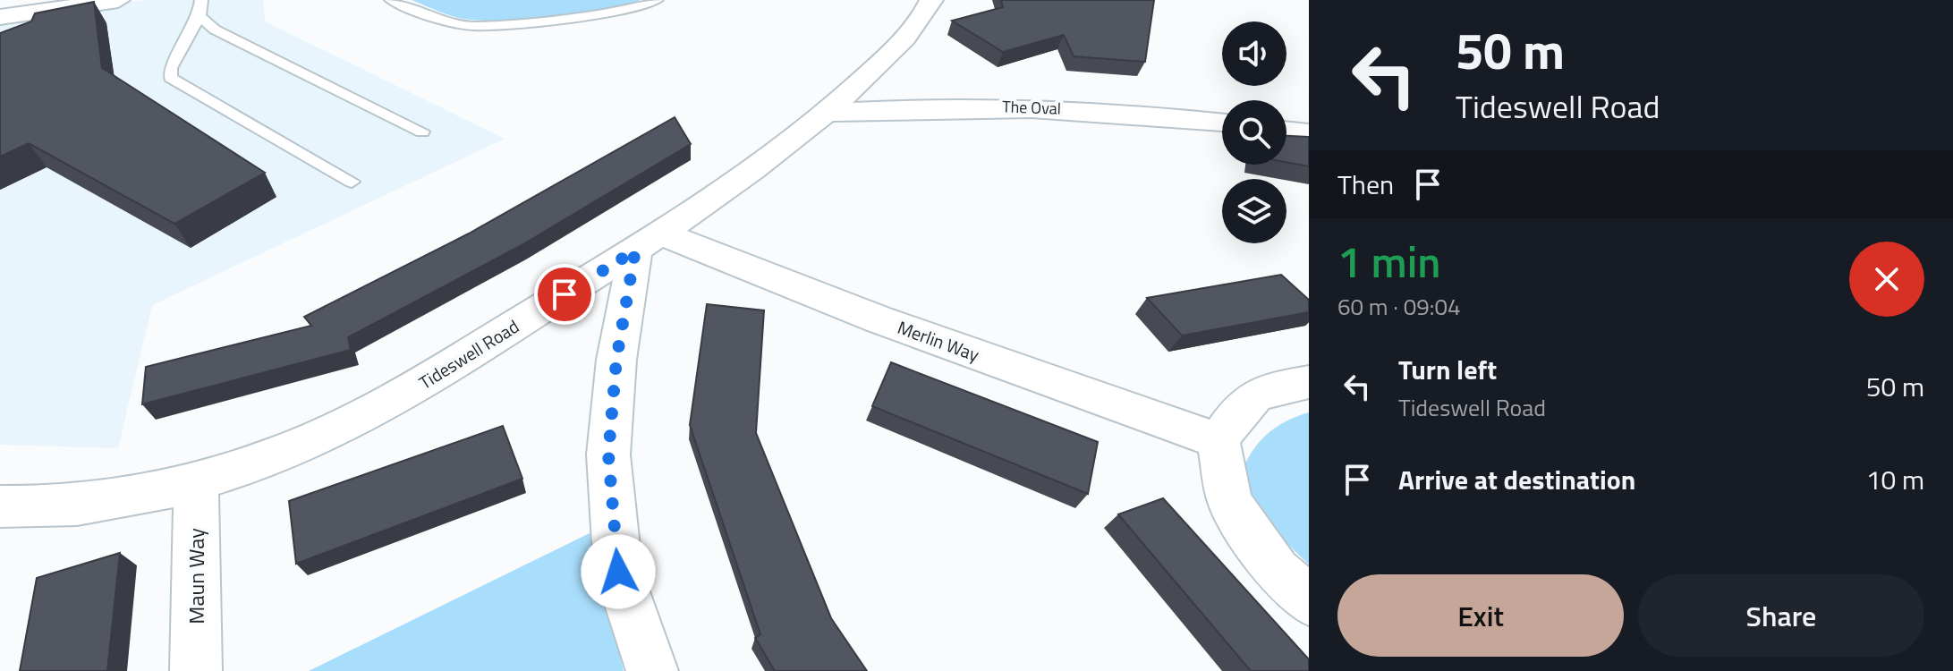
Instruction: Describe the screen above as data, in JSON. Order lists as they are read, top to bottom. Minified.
{"streets":{"street":["The Oval","Merlin Way","Tideswell Road","Maun Way"]},"crossings":[["The Oval","Tideswell Road"],["Merlin Way","Tideswell Road"],["Tideswell Road","Maun Way"]],"page":{"turn":["50 m","Tideswell Road"],"then":"Then","heading":["1 min","60 m · 09:04"],"list":[{"name":"Turn left","note":"Tideswell Road","value":"50 m"},{"name":"Arrive at destination","value":"10 m"}],"buttons":["Exit","Share"]}}
